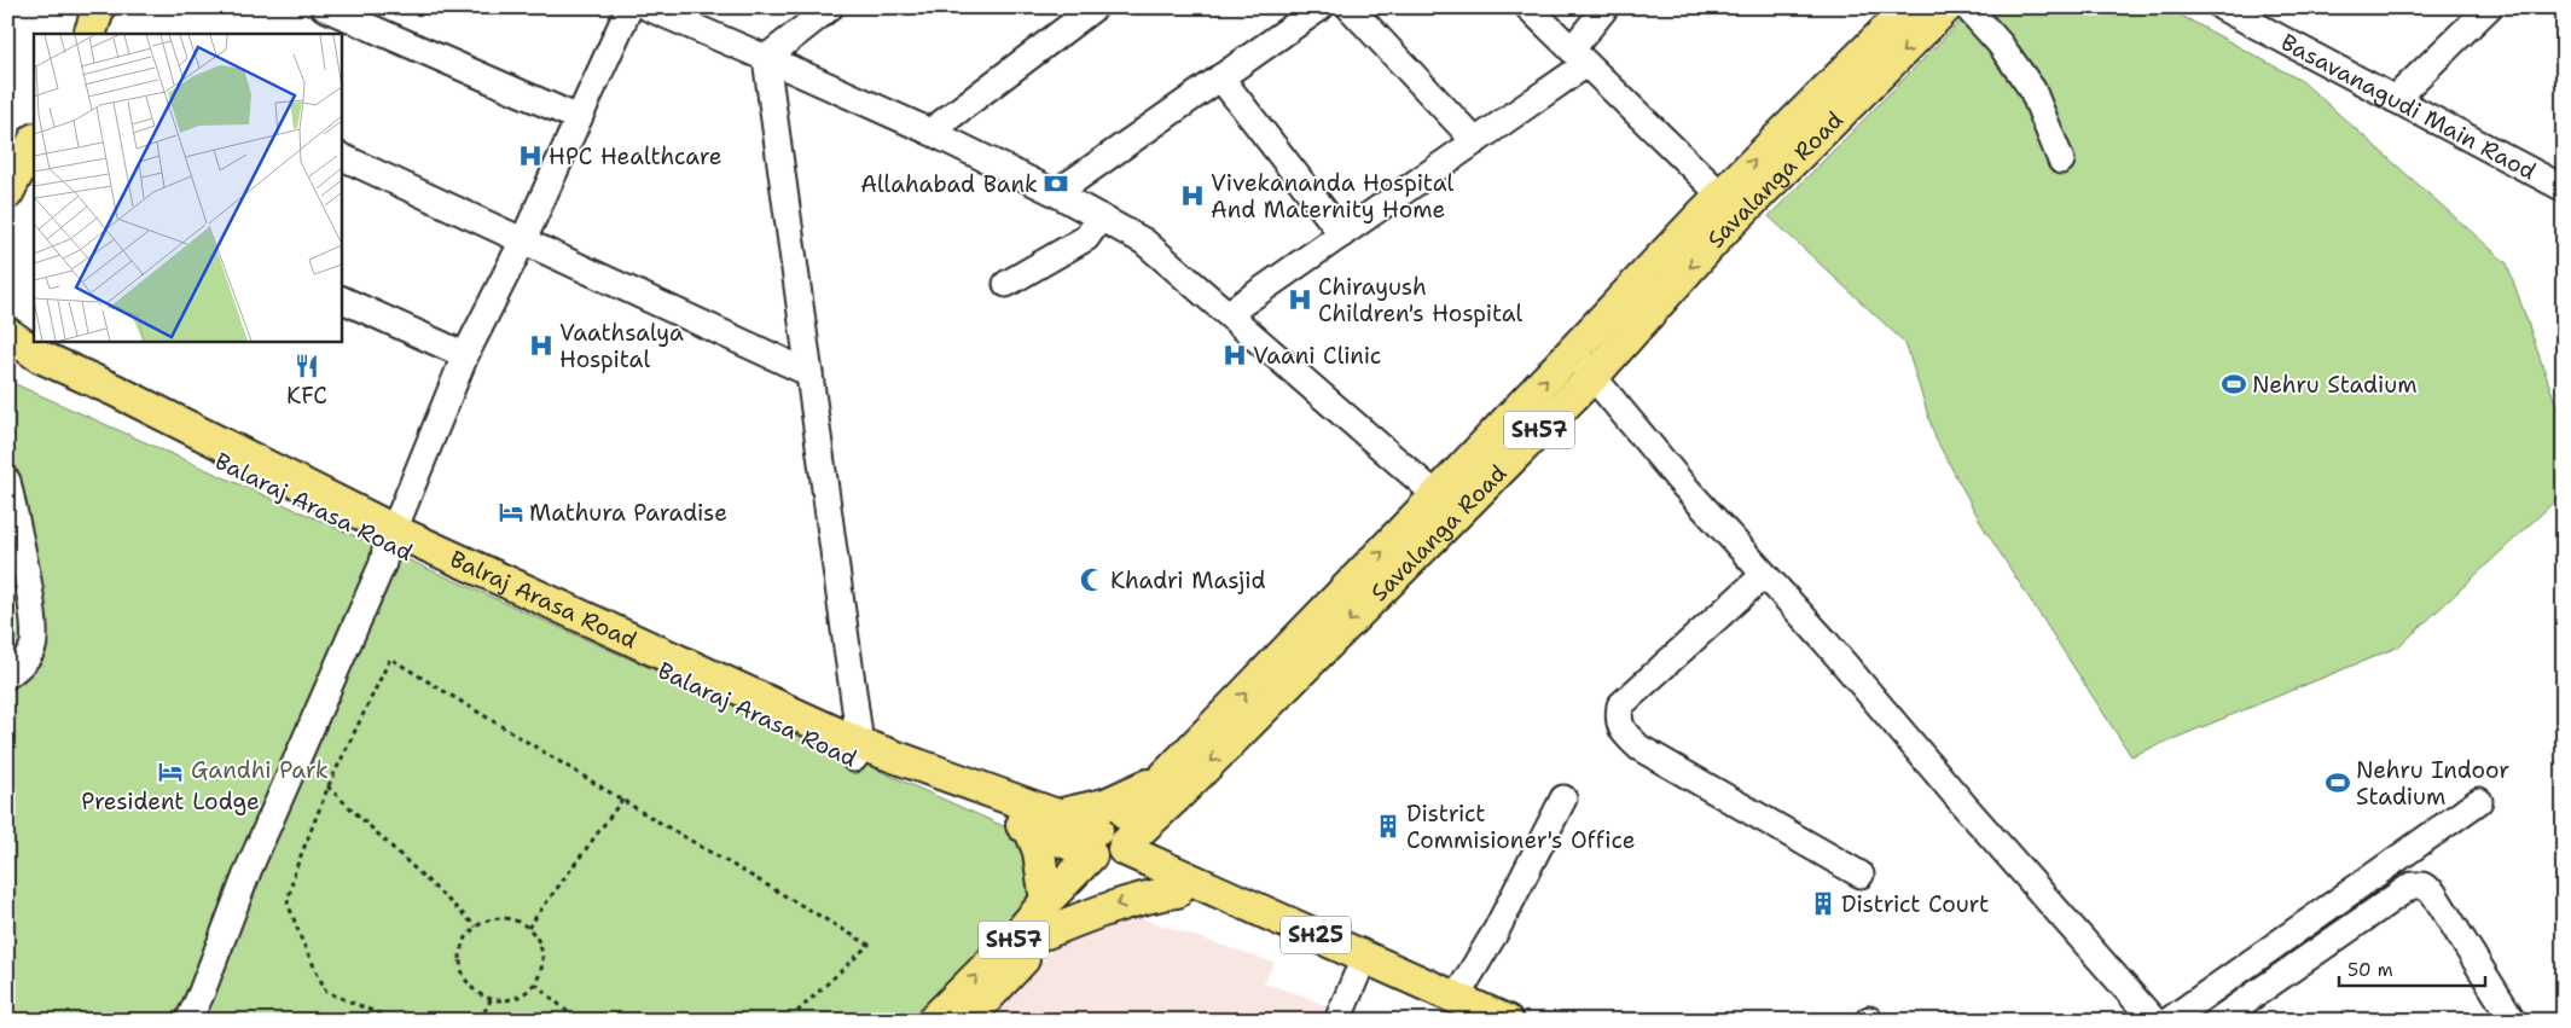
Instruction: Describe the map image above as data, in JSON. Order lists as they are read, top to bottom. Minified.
{"streets":{"main road":["Savalanga Road","SH57","Balaraj Arasa Road","Balraj Arasa Road","SH25"],"street":["Basavanagudi Main Raod"]},"crossings":[["Savalanga Road","Balraj Arasa Road"],["Savalanga Road","SH25"],["Balaraj Arasa Road","Balraj Arasa Road"],["Balraj Arasa Road","SH25"]],"parks":["Gandhi Park"],"places":{"hospital":["HPC Healthcare","Vivekananda Hospital And Maternity Home","Chirayush Children's Hospital","Vaathsalya Hospital","Vaani Clinic"],"bank":["Allahabad Bank"],"restaurant":["KFC"],"sports":["Nehru Stadium","Nehru Indoor Stadium"],"hotel":["Mathura Paradise","President Lodge"],"mosque":["Khadri Masjid"],"building":["District Commisioner's Office","District Court"]},"scale_bar":"50 m"}
